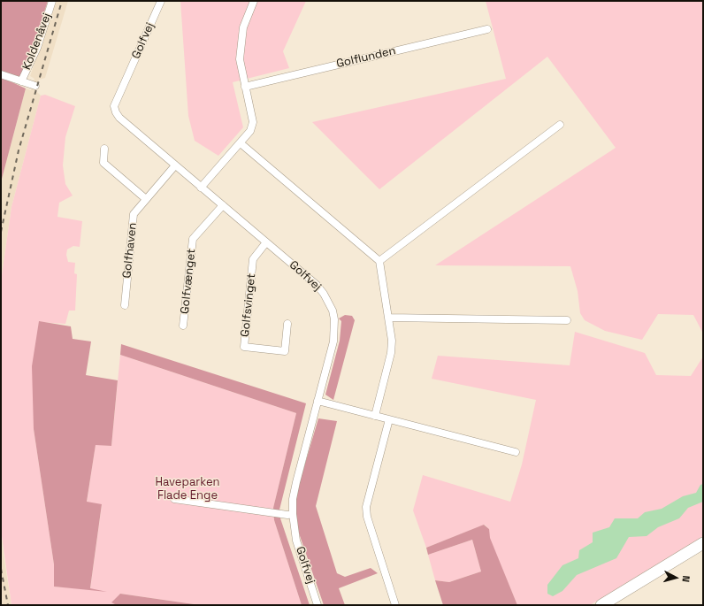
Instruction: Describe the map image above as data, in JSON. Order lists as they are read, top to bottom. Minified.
{"streets":{"street":["Golfvej","Koldenåvej","Golflunden","Golfhaven","Golfvænget","Golfsvinget"]},"crossings":[["Golfvej","Golfhaven"],["Golfvej","Golfvænget"],["Golfvej","Golfsvinget"]],"parks":["Haveparken Flade Enge"],"north":"right"}
